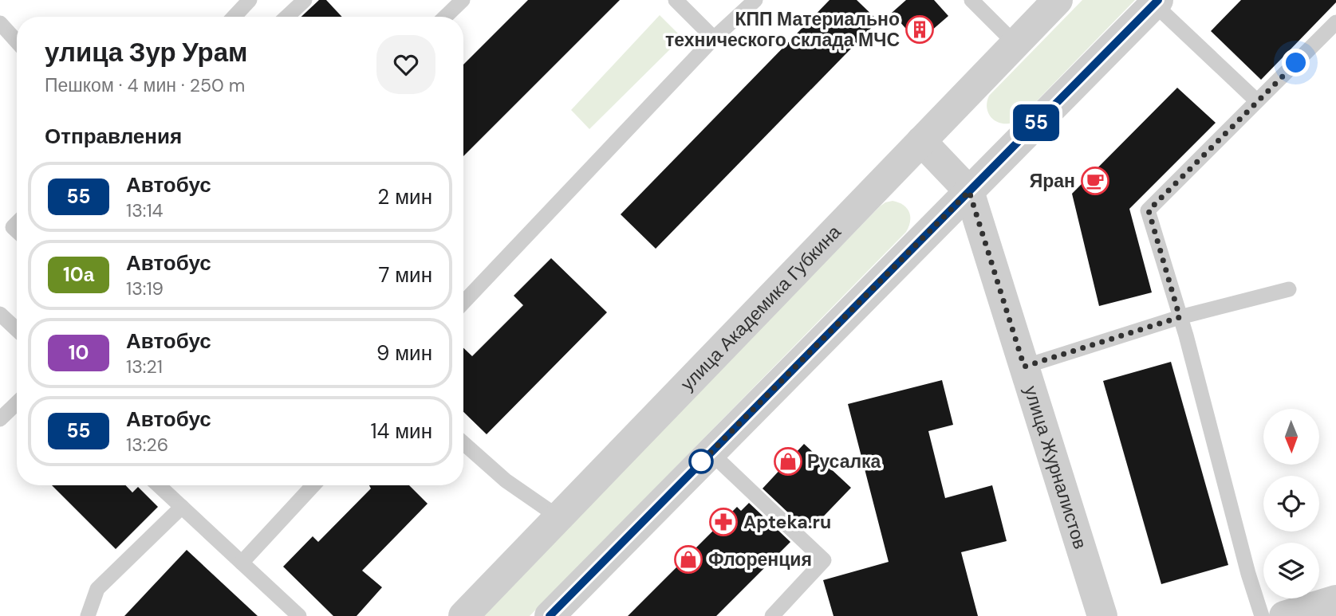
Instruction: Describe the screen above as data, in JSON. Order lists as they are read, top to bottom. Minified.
{"streets":{"street":["улица Академика Губкина","улица Журналистов"]},"places":{"building":["КПП Материально технического склада МЧС"],"cafe":["Яран"],"shop":["Русалка","Флоренция"],"pharmacy":["Apteka.ru"]},"lines":["bus line 55"],"north":"bottom","page":{"on_map":"55","heading":[["улица Зур Урам","Пешком · 4 мин · 250 m"],"Отправления"],"list":[{"mark":"55","name":"Автобус","note":"13:14","value":"2 мин"},{"mark":"10а","name":"Автобус","note":"13:19","value":"7 мин"},{"mark":"10","name":"Автобус","note":"13:21","value":"9 мин"},{"mark":"55","name":"Автобус","note":"13:26","value":"14 мин"}]}}
